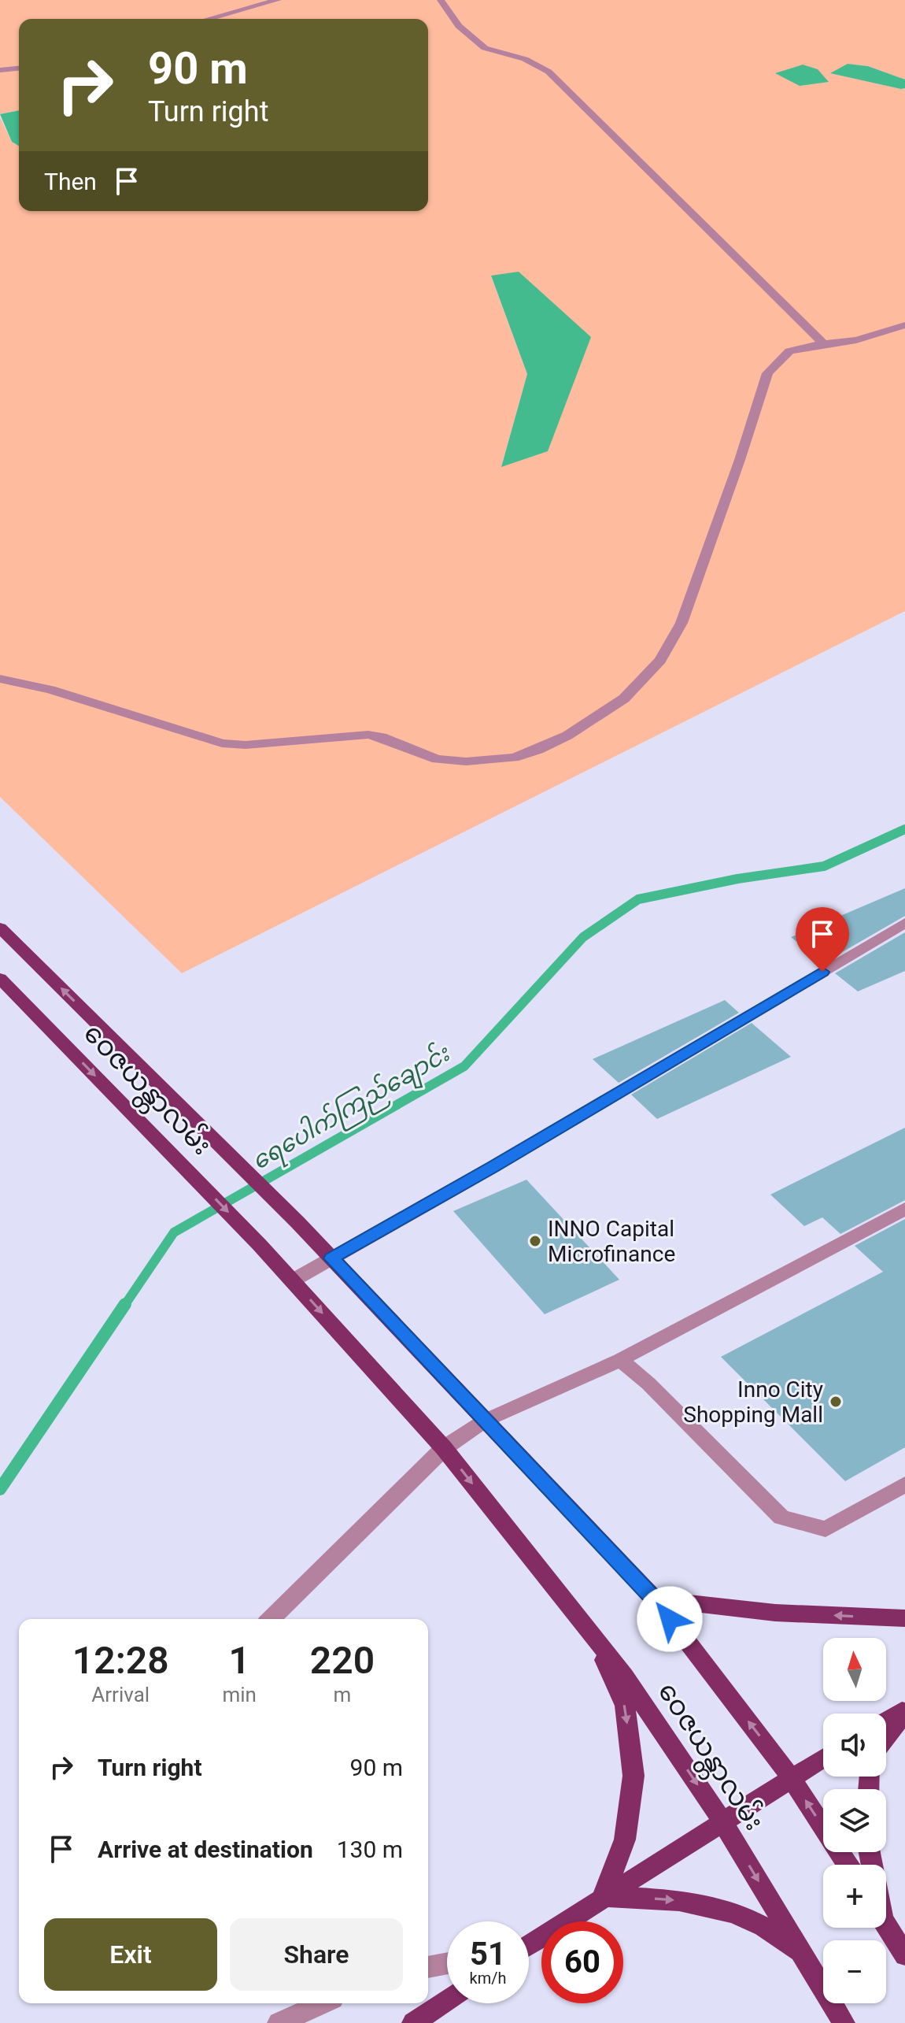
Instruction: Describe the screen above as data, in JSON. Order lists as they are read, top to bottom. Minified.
{"streets":{"main road":["ဝေဇယန္တာလမ်း"]},"water":["ရေပေါက်ကြည်ချောင်း"],"places":["INNO Capital Microfinance","Inno City Shopping Mall"],"north":"top","page":{"turn":["90 m","Turn right"],"then":"Then","eta":["12:28","Arrival","1","min","220","m"],"map_buttons":["+","−"],"list":[{"name":"Turn right","value":"90 m"},{"name":"Arrive at destination","value":"130 m"}],"buttons":["Exit","Share"],"speed":"51 km/h","limit":"60"}}
